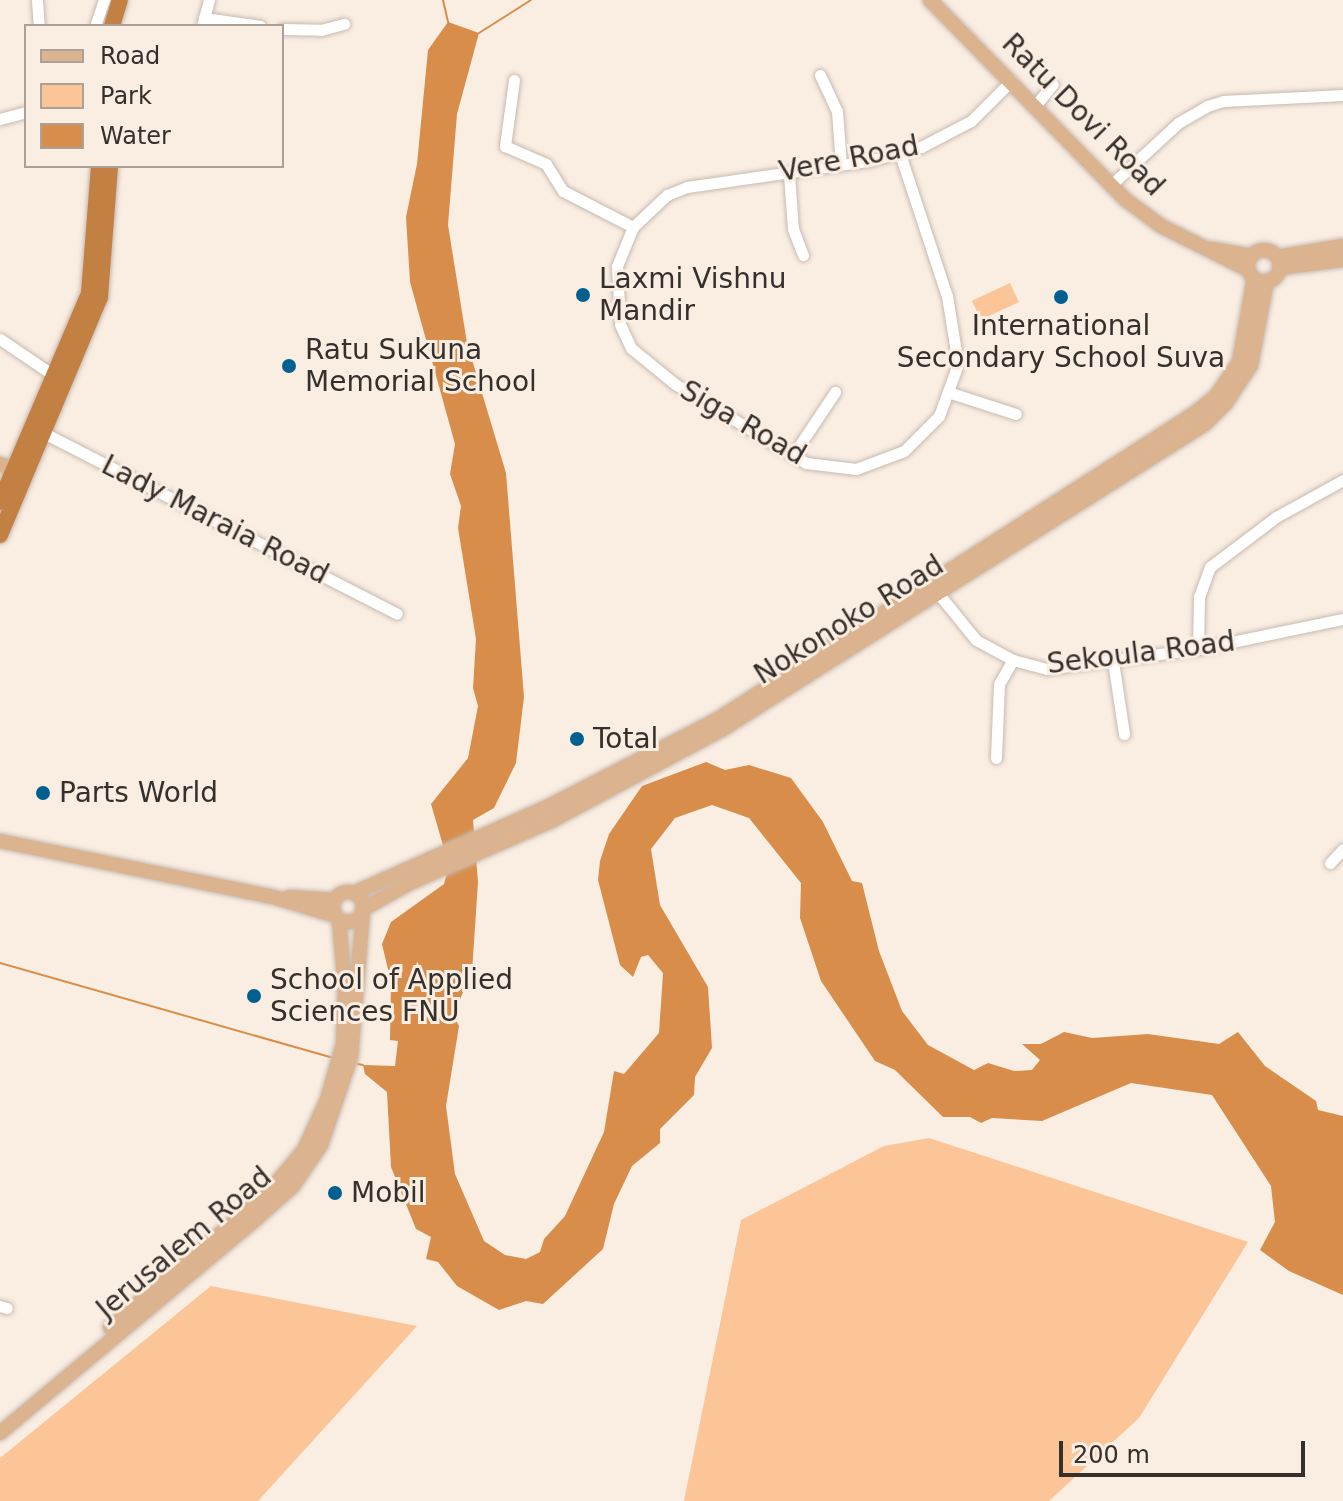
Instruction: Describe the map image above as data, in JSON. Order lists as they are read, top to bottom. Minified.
{"streets":{"main road":["Ratu Dovi Road","Nokonoko Road","Jerusalem Road"],"street":["Vere Road","Siga Road","Lady Maraia Road","Sekoula Road"]},"crossings":[["Ratu Dovi Road","Vere Road"],["Ratu Dovi Road","Nokonoko Road"],["Vere Road","Siga Road"],["Nokonoko Road","Sekoula Road"],["Nokonoko Road","Jerusalem Road"]],"places":["Laxmi Vishnu Mandir","International Secondary School Suva","Ratu Sukuna Memorial School","Total","Parts World","School of Applied Sciences FNU","Mobil"],"legend":["Road","Park","Water"],"scale_bar":"200 m"}
